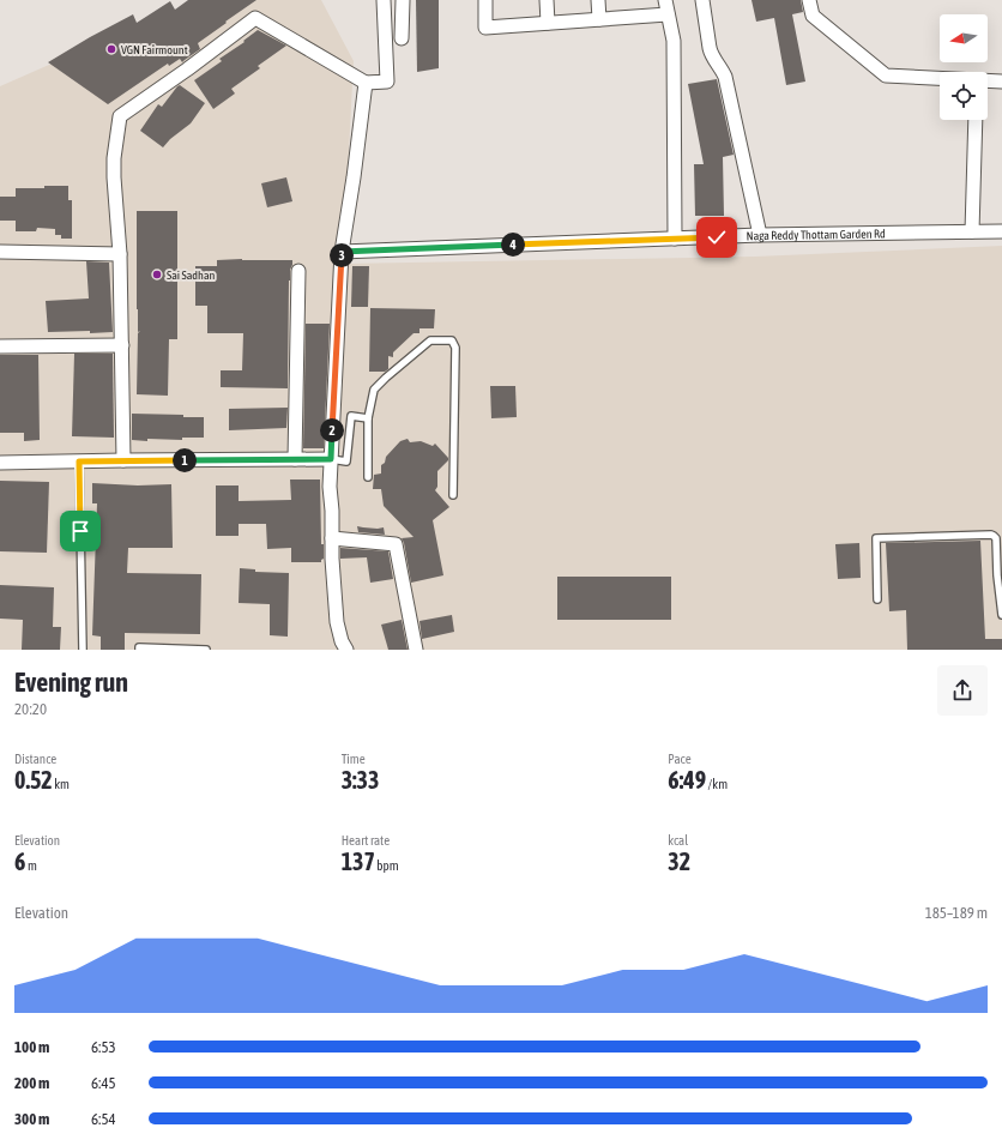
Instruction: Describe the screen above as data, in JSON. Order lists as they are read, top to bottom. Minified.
{"streets":{"street":["Naga Reddy Thottam Garden Rd"]},"places":["VGN Fairmount","Sai Sadhan"],"north":"left","page":{"pins":["4","3","2","1"],"heading":["Evening run","20:20"],"stats":[["Distance","0.52 km"],["Time","3:33"],["Pace","6:49 /km"],["Elevation","6 m"],["Heart rate","137 bpm"],["kcal","32"]],"chart":["Elevation","185–189 m"],"list":[{"name":"100 m","note":"6:53"},{"name":"200 m","note":"6:45"},{"name":"300 m","note":"6:54"}]}}
